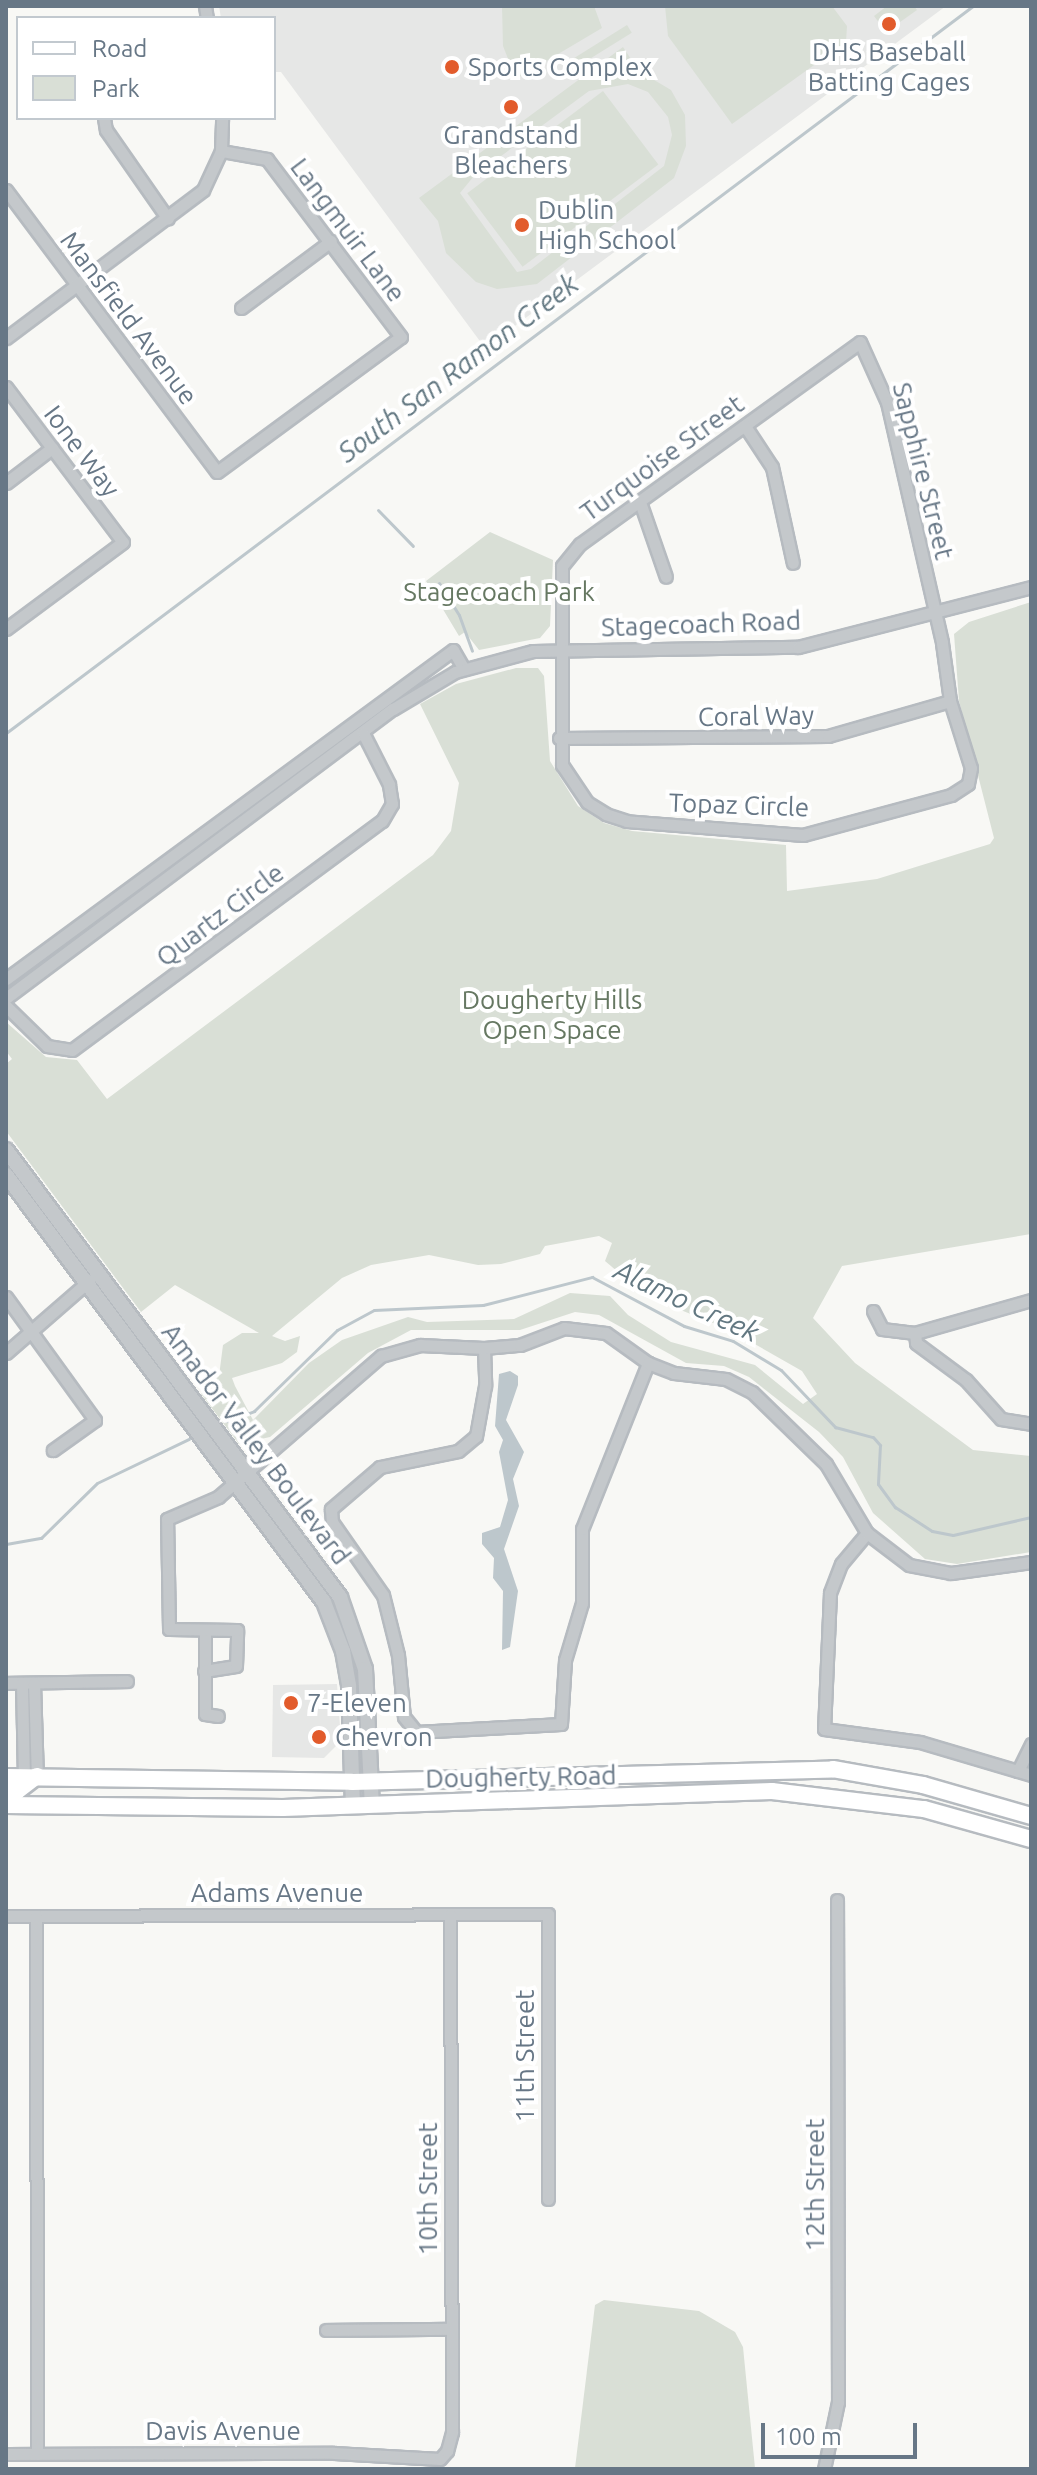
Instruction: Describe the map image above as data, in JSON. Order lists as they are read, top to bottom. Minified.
{"streets":{"main road":["Dougherty Road"],"street":["Langmuir Lane","Mansfield Avenue","Ione Way","Turquoise Street","Sapphire Street","Stagecoach Road","Coral Way","Topaz Circle","Quartz Circle","Amador Valley Boulevard","Adams Avenue","11th Street","12th Street","10th Street","Davis Avenue"]},"crossings":[["Langmuir Lane","Mansfield Avenue"],["Turquoise Street","Sapphire Street"],["Turquoise Street","Stagecoach Road"],["Turquoise Street","Topaz Circle"],["Sapphire Street","Stagecoach Road"],["Sapphire Street","Topaz Circle"],["Stagecoach Road","Topaz Circle"],["Stagecoach Road","Quartz Circle"],["Coral Way","Topaz Circle"],["Amador Valley Boulevard","Dougherty Road"],["Adams Avenue","11th Street"],["Adams Avenue","10th Street"],["10th Street","Davis Avenue"]],"water":["South San Ramon Creek","Alamo Creek"],"parks":["Stagecoach Park","Dougherty Hills Open Space"],"places":["DHS Baseball Batting Cages","Sports Complex","Grandstand Bleachers","Dublin High School","7-Eleven","Chevron"],"legend":["Road","Park"],"scale_bar":"100 m"}
